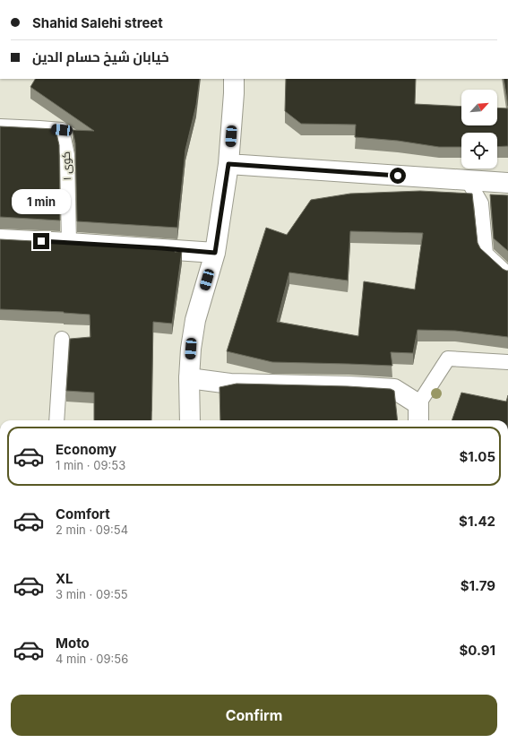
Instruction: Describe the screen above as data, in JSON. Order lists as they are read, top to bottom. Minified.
{"streets":{"lane":["کوی ۱"]},"north":"top right","page":{"banner":["Shahid Salehi street","خیابان شیخ حسام الدین"],"bubble":"1 min","list":[{"name":"Economy","note":"1 min · 09:53","value":"$1.05"},{"name":"Comfort","note":"2 min · 09:54","value":"$1.42"},{"name":"XL","note":"3 min · 09:55","value":"$1.79"},{"name":"Moto","note":"4 min · 09:56","value":"$0.91"}],"buttons":"Confirm"}}
